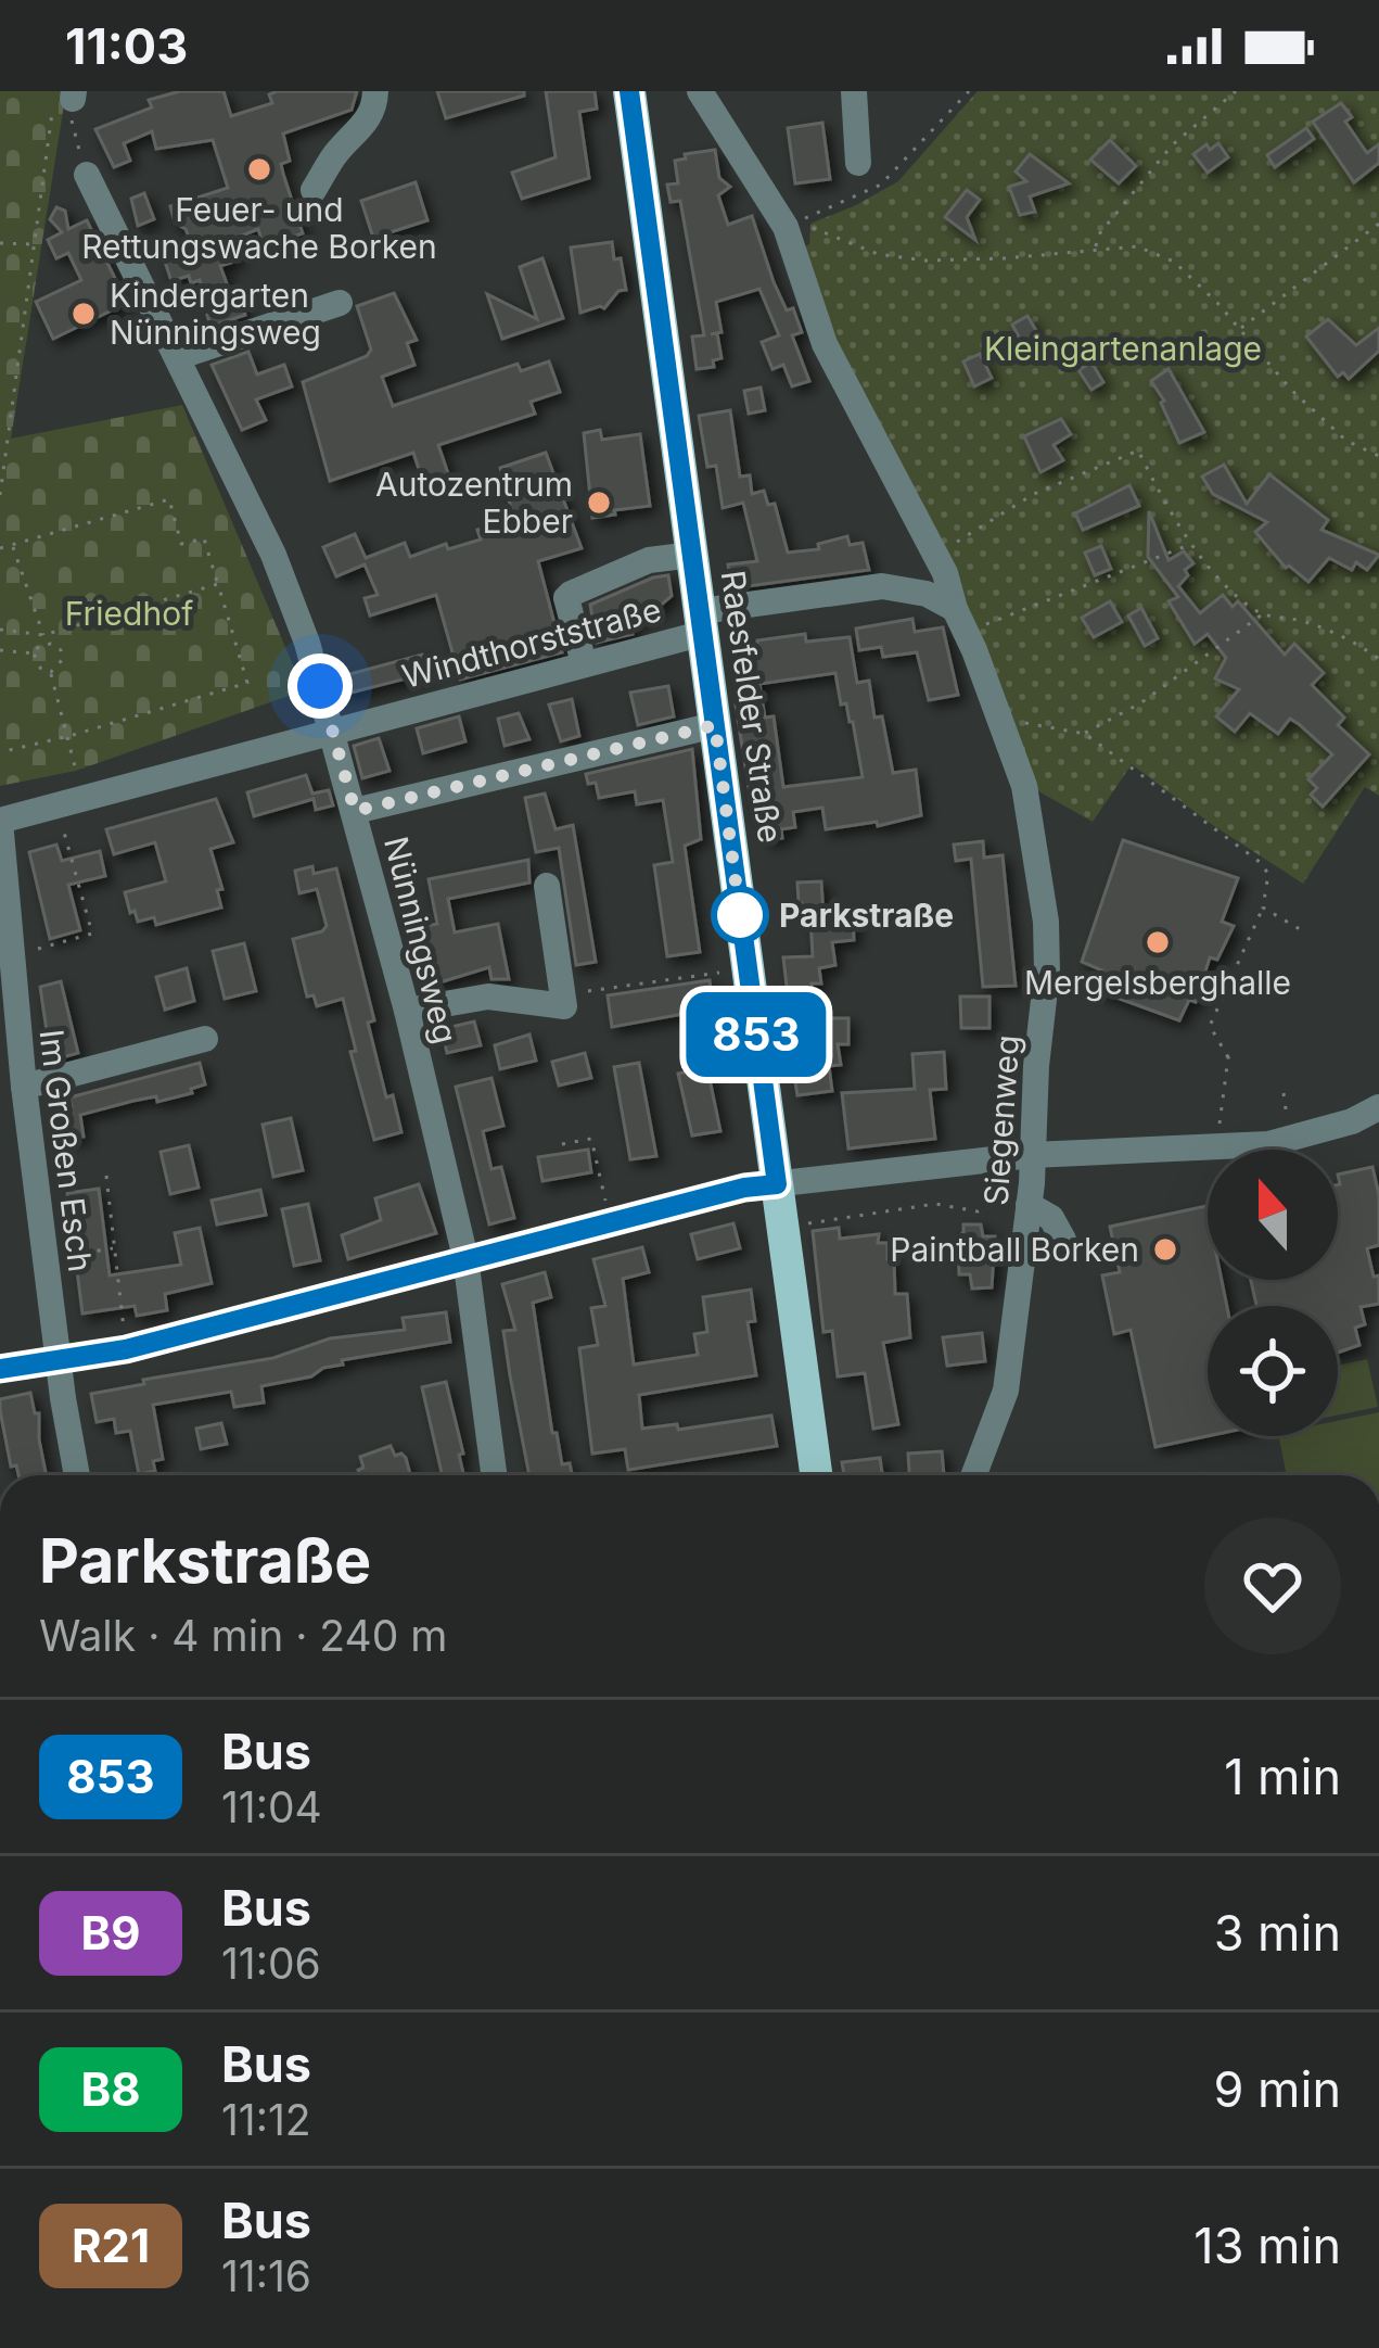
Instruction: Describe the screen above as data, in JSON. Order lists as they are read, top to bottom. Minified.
{"streets":{"main road":["Raesfelder Straße"],"street":["Windthorststraße","Nünningsweg","Siegenweg","Im Großen Esch"]},"crossings":[["Windthorststraße","Raesfelder Straße"],["Windthorststraße","Nünningsweg"],["Windthorststraße","Siegenweg"],["Windthorststraße","Im Großen Esch"]],"parks":["Kleingartenanlage","Friedhof"],"places":["Feuer- und Rettungswache Borken","Kindergarten Nünningsweg","Autozentrum Ebber","Parkstraße","Mergelsberghalle","Paintball Borken"],"lines":["bus line 853"],"north":"top","page":{"status":"11:03","on_map":"853","heading":["Parkstraße","Walk · 4 min · 240 m"],"list":[{"mark":"853","name":"Bus","note":"11:04","value":"1 min"},{"mark":"B9","name":"Bus","note":"11:06","value":"3 min"},{"mark":"B8","name":"Bus","note":"11:12","value":"9 min"},{"mark":"R21","name":"Bus","note":"11:16","value":"13 min"}]}}
